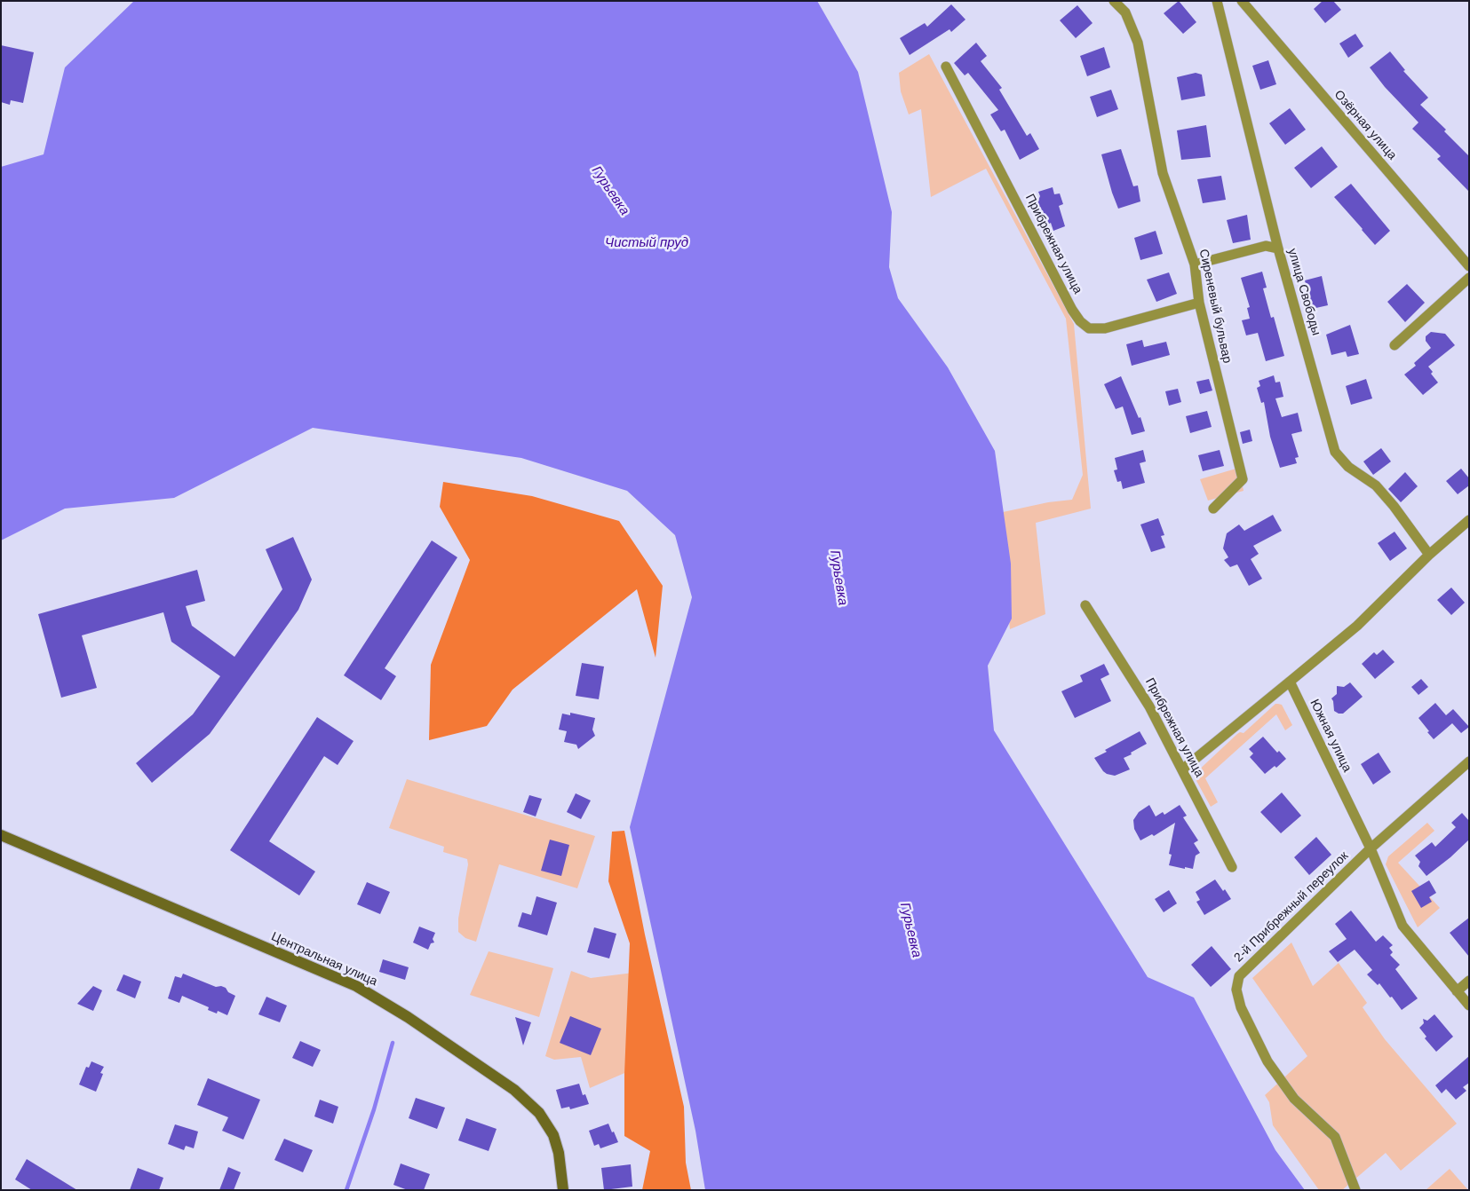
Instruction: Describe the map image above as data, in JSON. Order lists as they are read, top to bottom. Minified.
{"streets":{"main road":["Центральная улица"],"street":["Озёрная улица","Прибрежная улица","улица Свободы","Сиреневый бульвар","Южная улица","2-й Прибрежный переулок"]},"crossings":[["Прибрежная улица","Сиреневый бульвар"],["Южная улица","2-й Прибрежный переулок"]],"water":["Гурьевка","Чистый пруд"]}
